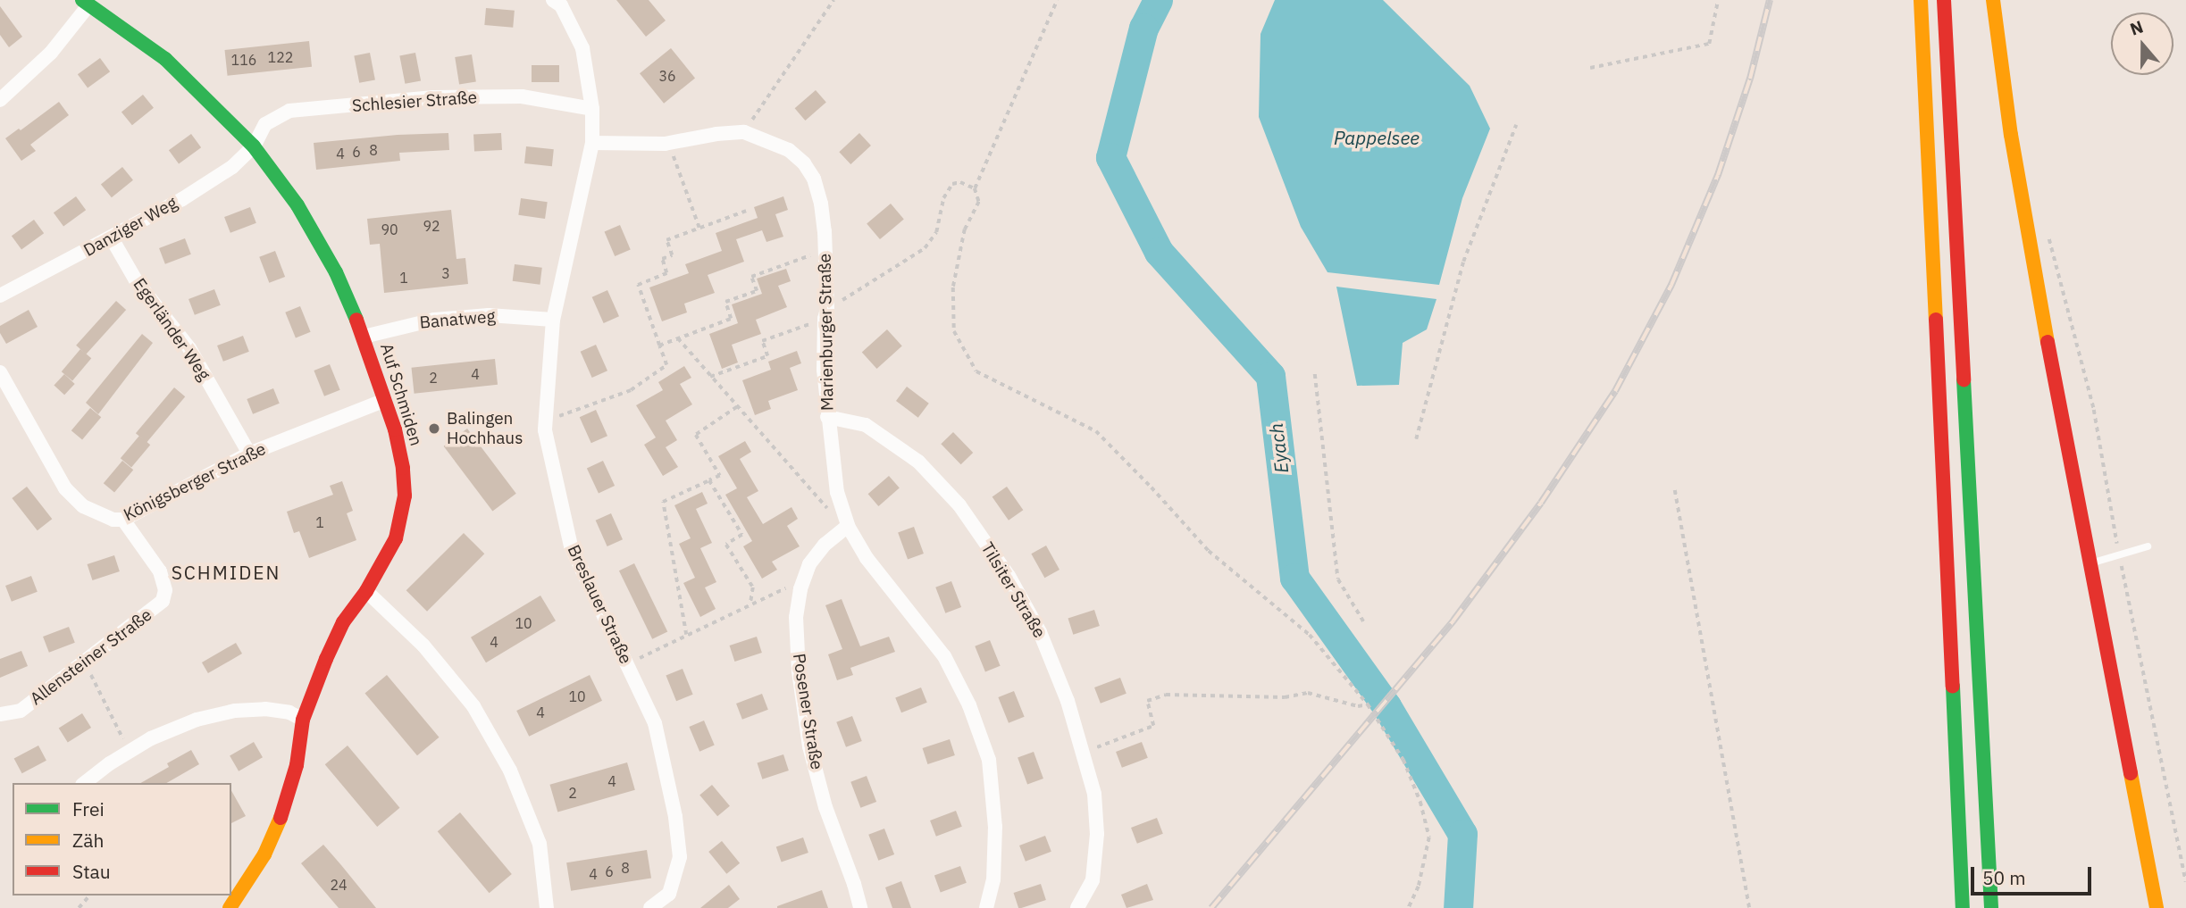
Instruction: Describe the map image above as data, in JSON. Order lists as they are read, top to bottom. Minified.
{"streets":{"main road":["Auf Schmiden"],"street":["Schlesier Straße","Danziger Weg","Banatweg","Egerländer Weg","Marienburger Straße","Königsberger Straße","Tilsiter Straße","Breslauer Straße","Allensteiner Straße","Posener Straße"]},"crossings":[["Schlesier Straße","Danziger Weg"],["Schlesier Straße","Auf Schmiden"],["Schlesier Straße","Breslauer Straße"],["Danziger Weg","Egerländer Weg"],["Danziger Weg","Auf Schmiden"],["Banatweg","Auf Schmiden"],["Banatweg","Breslauer Straße"],["Egerländer Weg","Königsberger Straße"],["Marienburger Straße","Tilsiter Straße"],["Marienburger Straße","Breslauer Straße"],["Marienburger Straße","Posener Straße"],["Auf Schmiden","Königsberger Straße"],["Königsberger Straße","Allensteiner Straße"]],"districts":["SCHMIDEN"],"water":["Pappelsee","Eyach"],"places":["Balingen Hochhaus"],"house_numbers":["122","116","36","8","6","4","92","90","3","1","4","2","1","10","4","10","4","4","2","8","6","4","24"],"legend":["Frei","Zäh","Stau"],"scale_bar":"50 m","north":"top"}
